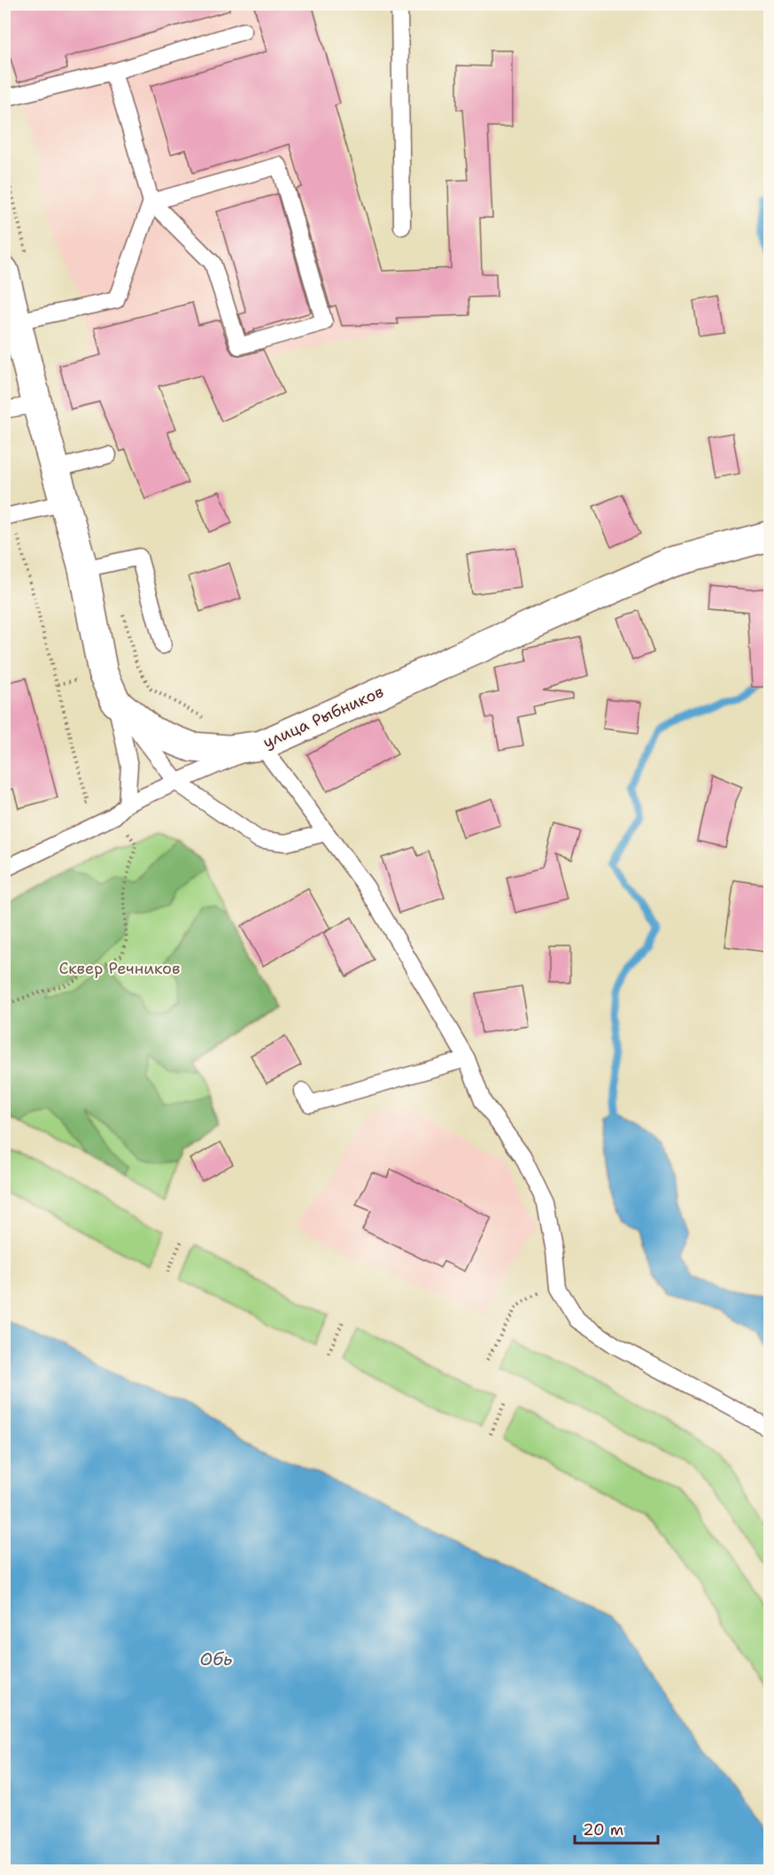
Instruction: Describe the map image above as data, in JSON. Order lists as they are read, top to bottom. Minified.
{"streets":{"street":["улица Рыбников"]},"water":["Обь"],"parks":["Сквер Речников"],"scale_bar":"20 m"}
